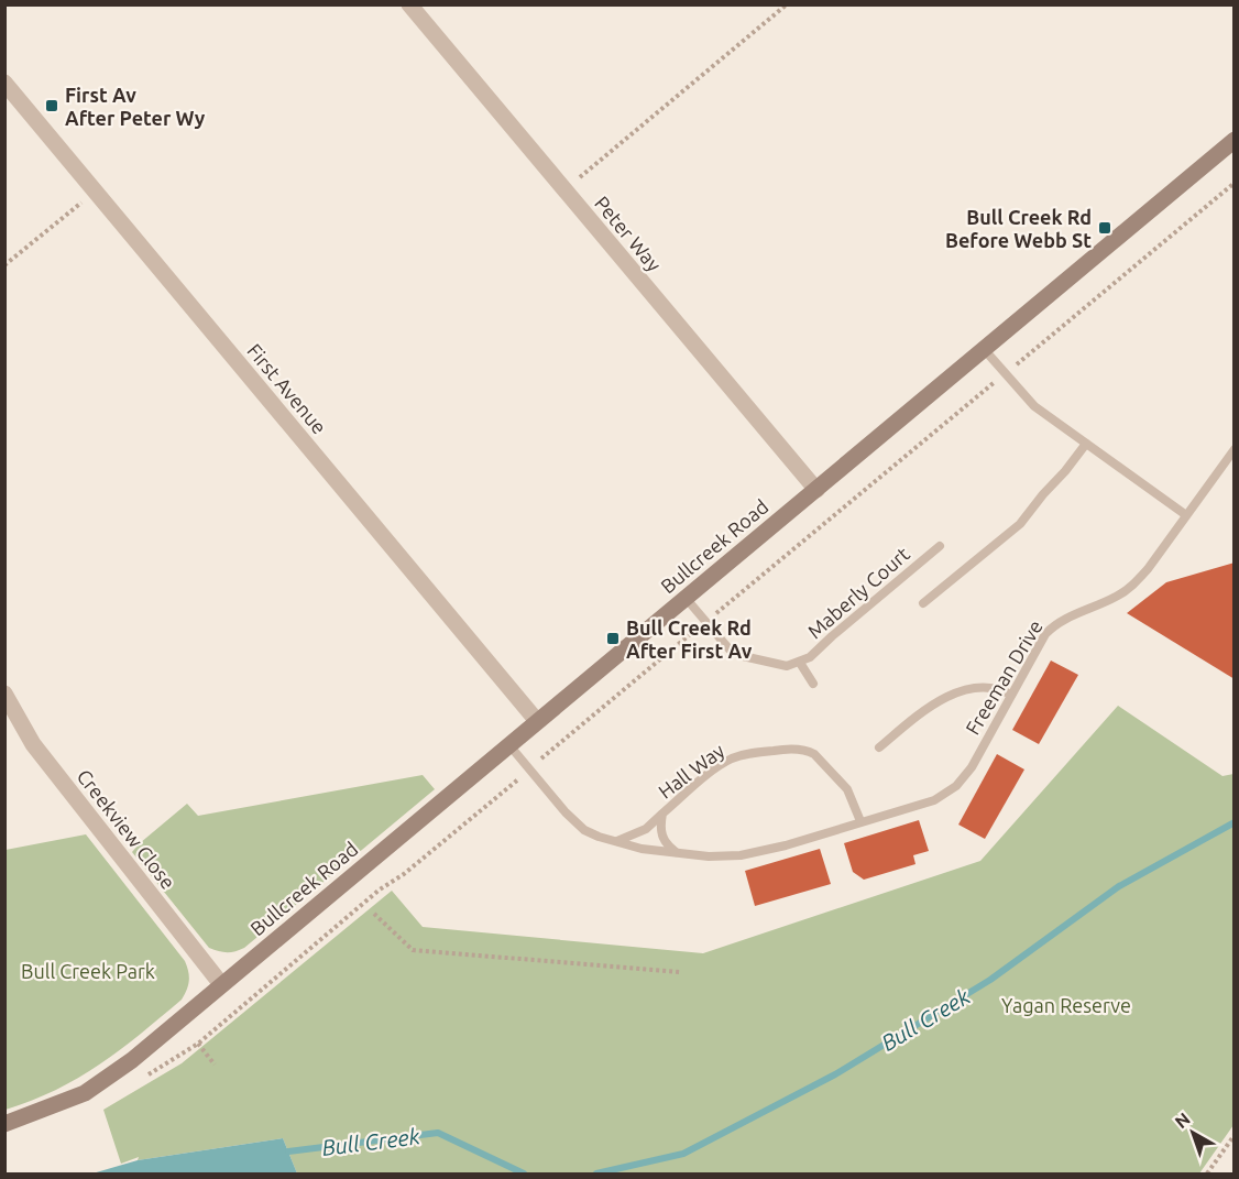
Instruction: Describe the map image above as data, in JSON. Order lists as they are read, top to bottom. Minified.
{"streets":{"street":["Peter Way","First Avenue","Bullcreek Road","Creekview Close"],"lane":["Maberly Court","Freeman Drive","Hall Way"]},"crossings":[["Peter Way","Bullcreek Road"],["First Avenue","Bullcreek Road"],["Bullcreek Road","Maberly Court"],["Bullcreek Road","Freeman Drive"],["Bullcreek Road","Creekview Close"],["Freeman Drive","Hall Way"]],"water":["Bull Creek"],"parks":["Bull Creek Park","Yagan Reserve"],"places":{"transit":["First Av After Peter Wy","Bull Creek Rd Before Webb St","Bull Creek Rd After First Av"]},"north":"top left"}
